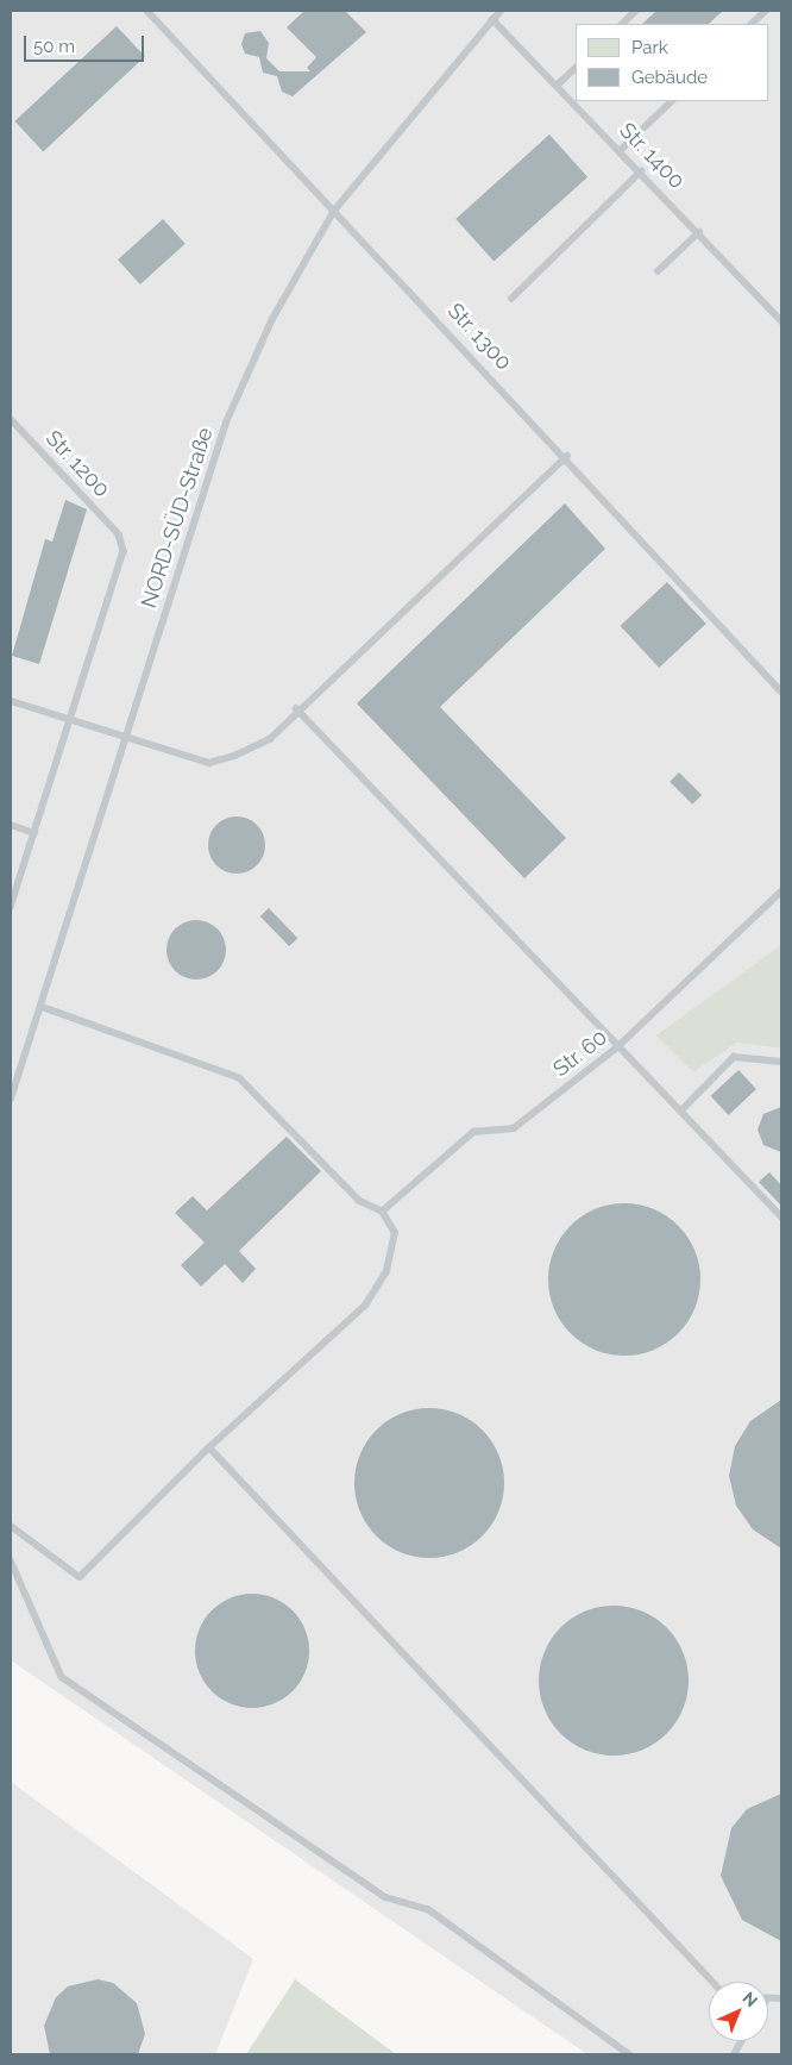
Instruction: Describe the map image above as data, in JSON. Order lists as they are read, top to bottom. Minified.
{"streets":{"lane":["Str. 1400","Str. 1300","Str. 1200","NORD-SÜD-Straße","Str. 60"]},"crossings":[["Str. 1400","NORD-SÜD-Straße"],["Str. 1300","NORD-SÜD-Straße"]],"legend":["Park","Gebäude"],"scale_bar":"50 m","north":"top right"}
